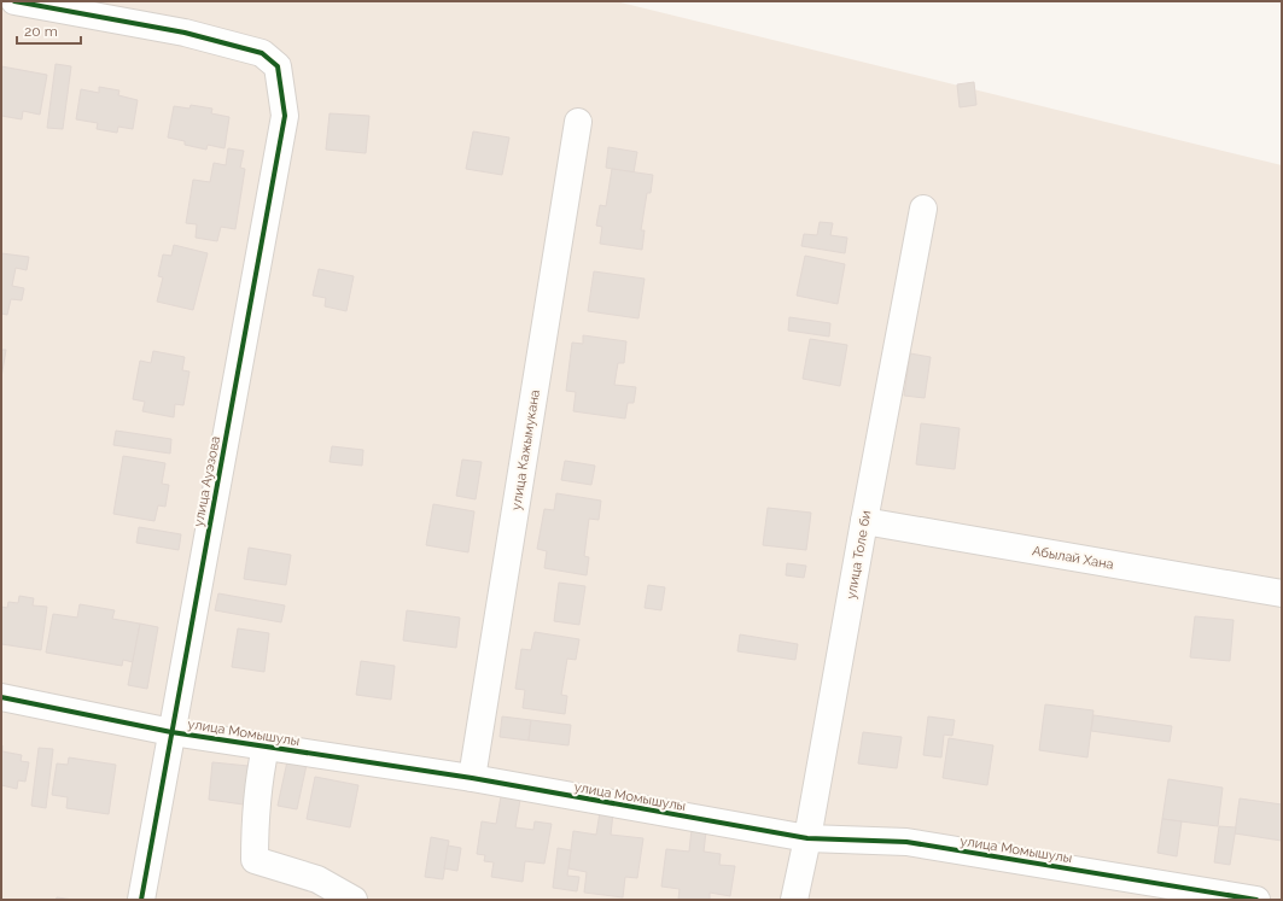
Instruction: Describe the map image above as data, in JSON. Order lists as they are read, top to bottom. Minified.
{"streets":{"street":["улица Кажымукана","улица Ауэзова","улица Толе би","Абылай Хана","улица Момышулы"]},"crossings":[["улица Кажымукана","улица Момышулы"],["улица Ауэзова","улица Момышулы"],["улица Толе би","Абылай Хана"],["улица Толе би","улица Момышулы"]],"scale_bar":"20 m"}
